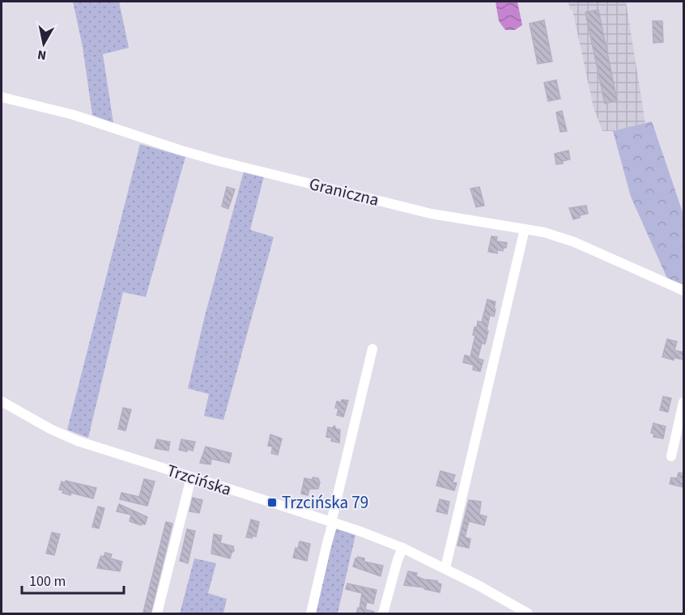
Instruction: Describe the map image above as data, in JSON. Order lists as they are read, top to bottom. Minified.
{"streets":{"street":["Graniczna","Trzcińska"]},"places":{"transit":["Trzcińska 79"]},"scale_bar":"100 m","north":"bottom"}
